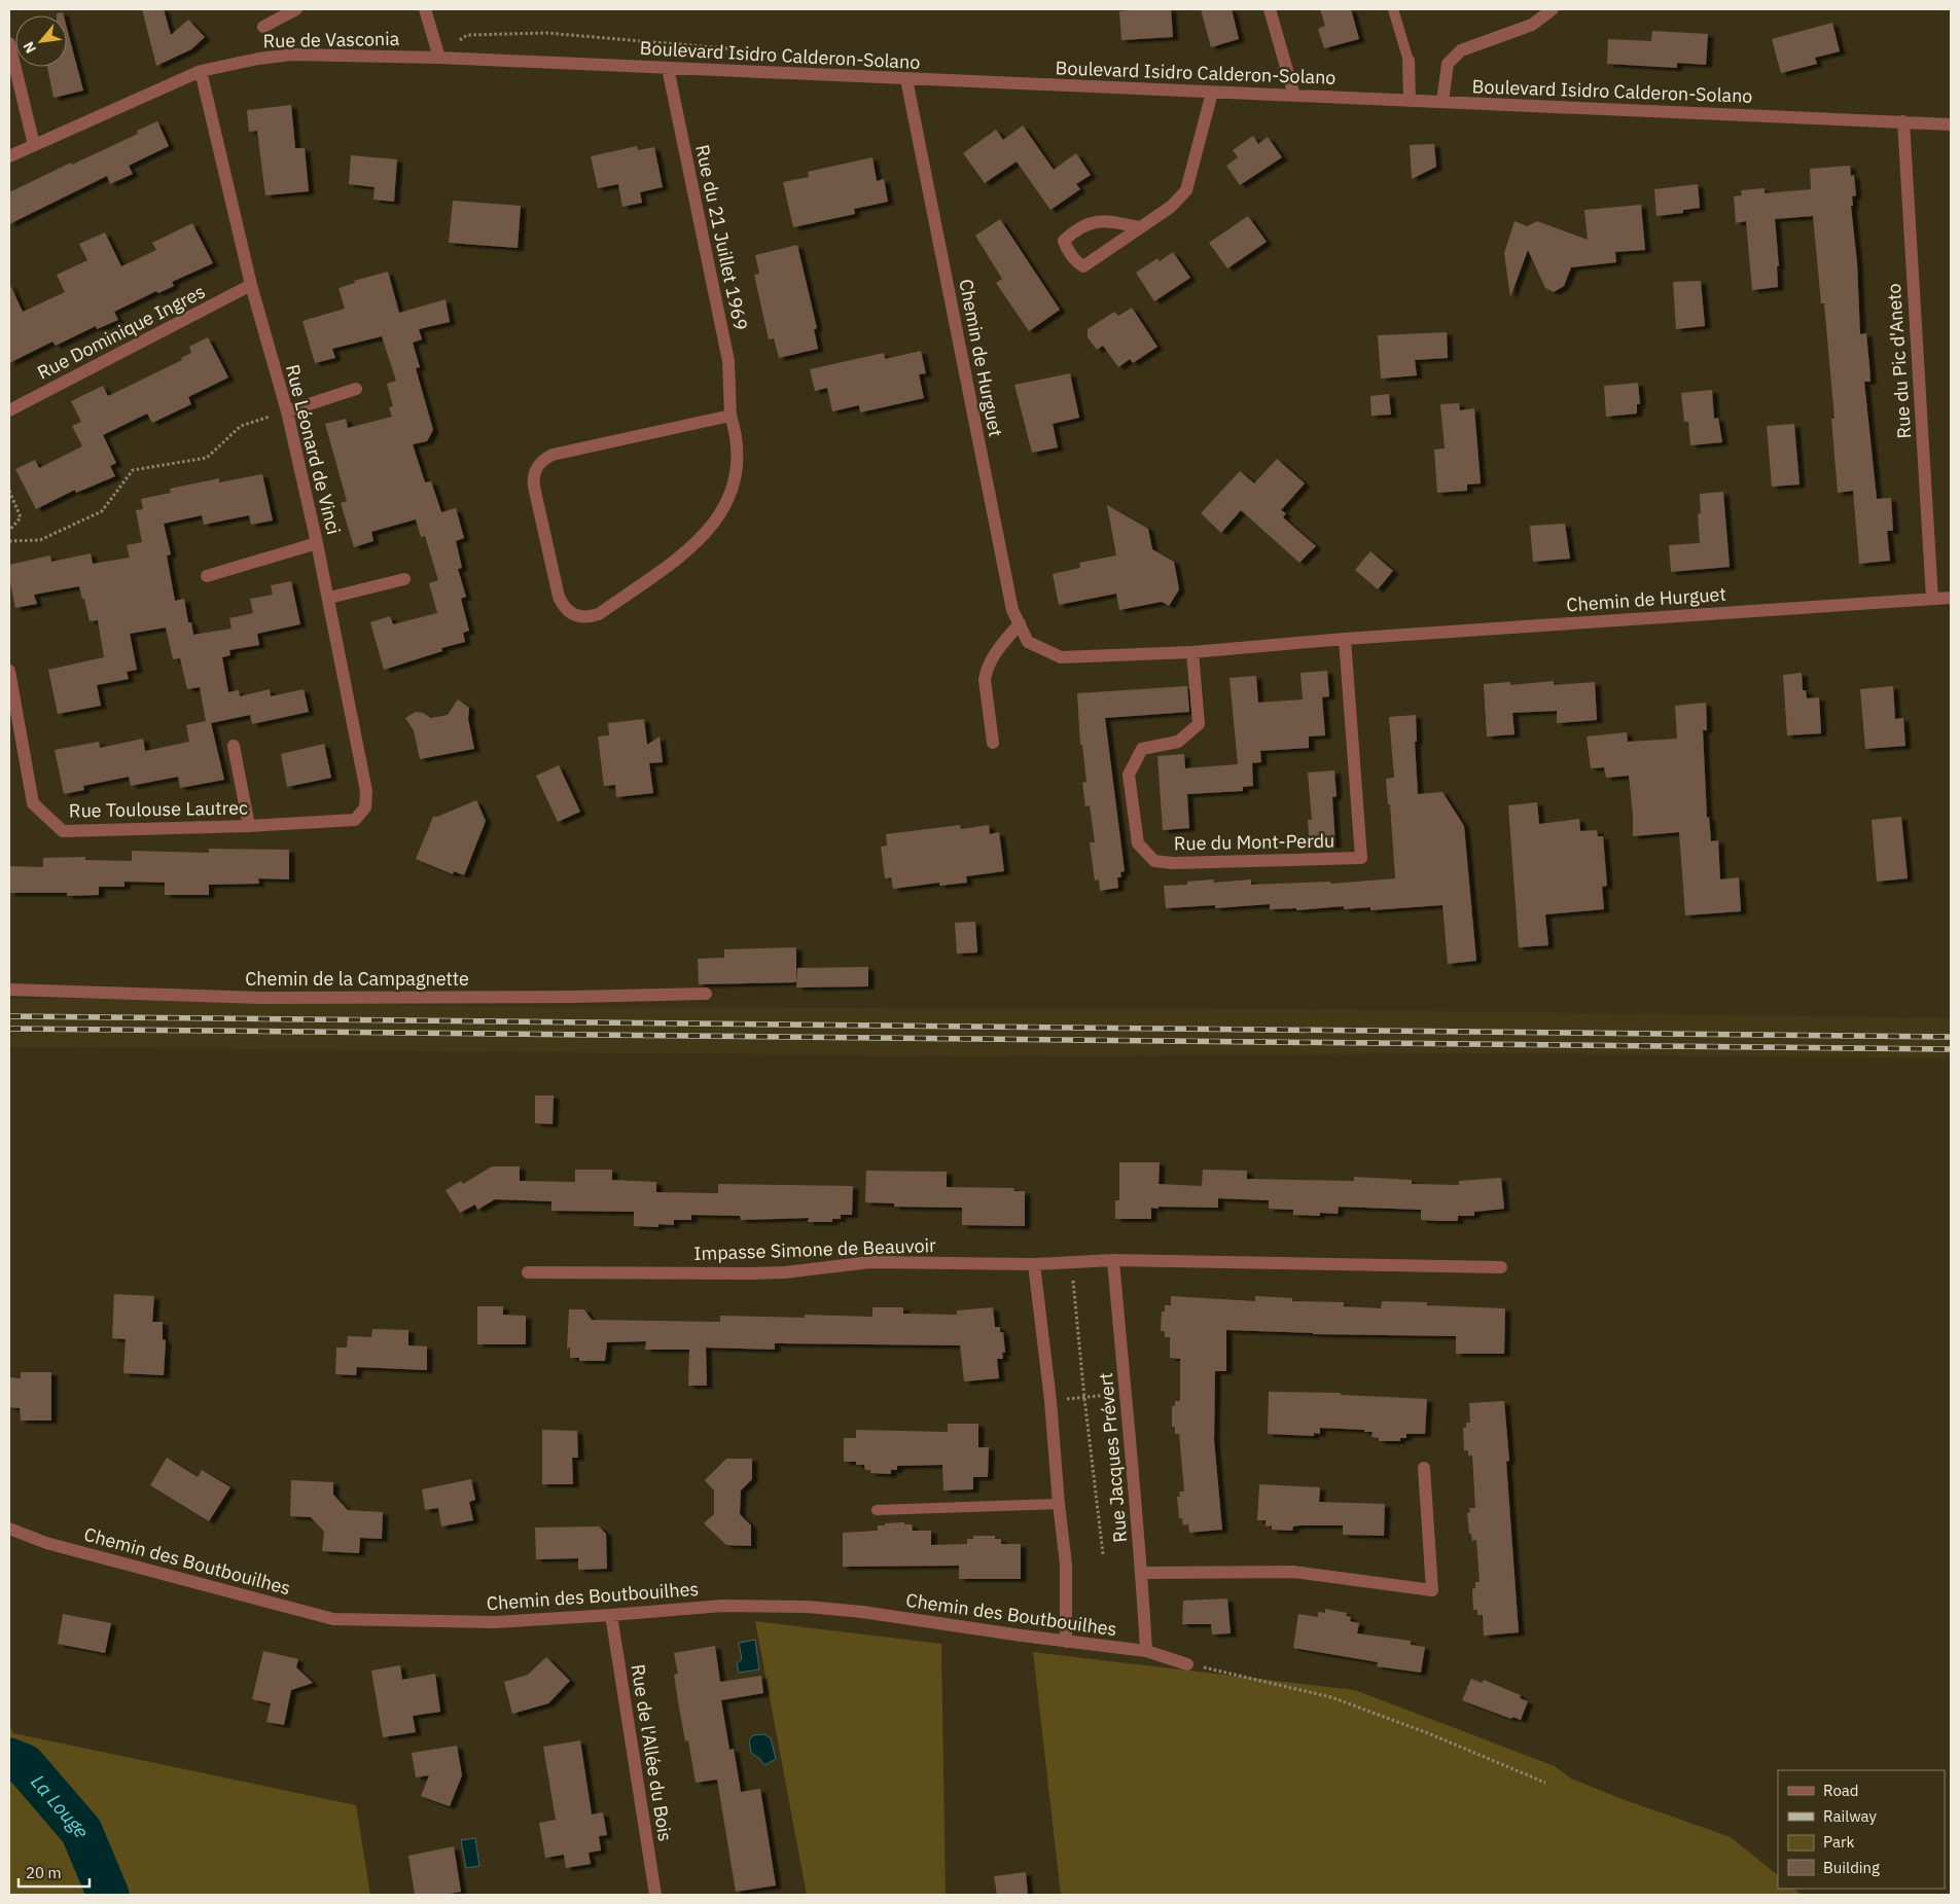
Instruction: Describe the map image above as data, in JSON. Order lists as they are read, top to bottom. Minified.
{"streets":{"street":["Rue de Vasconia","Boulevard Isidro Calderon-Solano","Rue du 21 Juillet 1969","Rue Dominique Ingres","Chemin de Hurguet","Rue du Pic d'Aneto","Rue Léonard de Vinci","Rue Toulouse Lautrec","Rue du Mont-Perdu","Chemin de la Campagnette","Impasse Simone de Beauvoir","Rue Jacques Prévert","Chemin des Boutbouilhes","Rue de l'Allée du Bois"]},"crossings":[["Rue de Vasconia","Boulevard Isidro Calderon-Solano"],["Rue de Vasconia","Rue Léonard de Vinci"],["Boulevard Isidro Calderon-Solano","Rue du 21 Juillet 1969"],["Boulevard Isidro Calderon-Solano","Chemin de Hurguet"],["Boulevard Isidro Calderon-Solano","Rue du Pic d'Aneto"],["Rue Dominique Ingres","Rue Léonard de Vinci"],["Chemin de Hurguet","Rue du Pic d'Aneto"],["Chemin de Hurguet","Rue du Mont-Perdu"],["Rue Léonard de Vinci","Rue Toulouse Lautrec"],["Rue Jacques Prévert","Chemin des Boutbouilhes"],["Chemin des Boutbouilhes","Rue de l'Allée du Bois"]],"water":["La Louge"],"legend":["Road","Railway","Park","Building"],"scale_bar":"20 m","north":"bottom left"}
